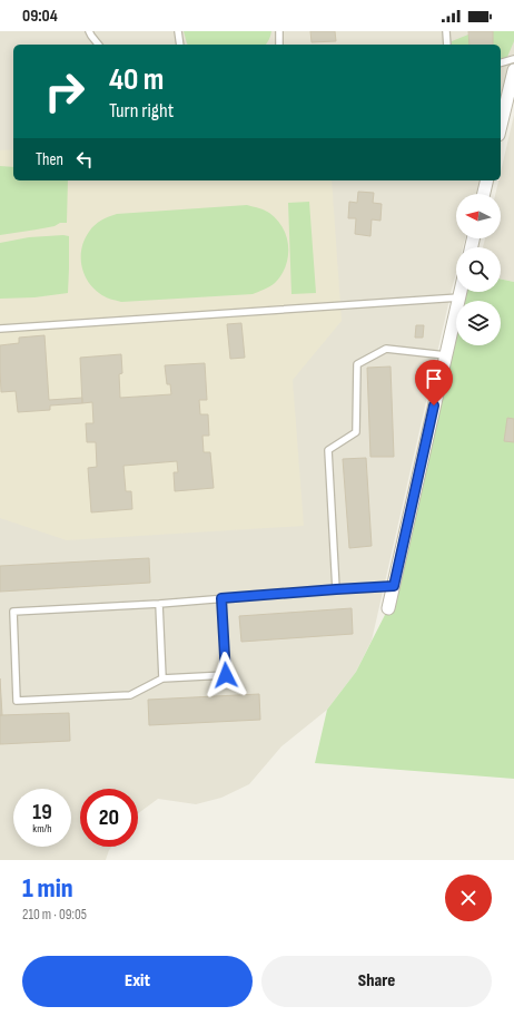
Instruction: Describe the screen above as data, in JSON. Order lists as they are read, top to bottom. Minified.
{"north":"left","page":{"status":"09:04","turn":["40 m","Turn right"],"then":"Then","speed":"19 km/h","limit":"20","heading":["1 min","210 m · 09:05"],"buttons":["Exit","Share"]}}
